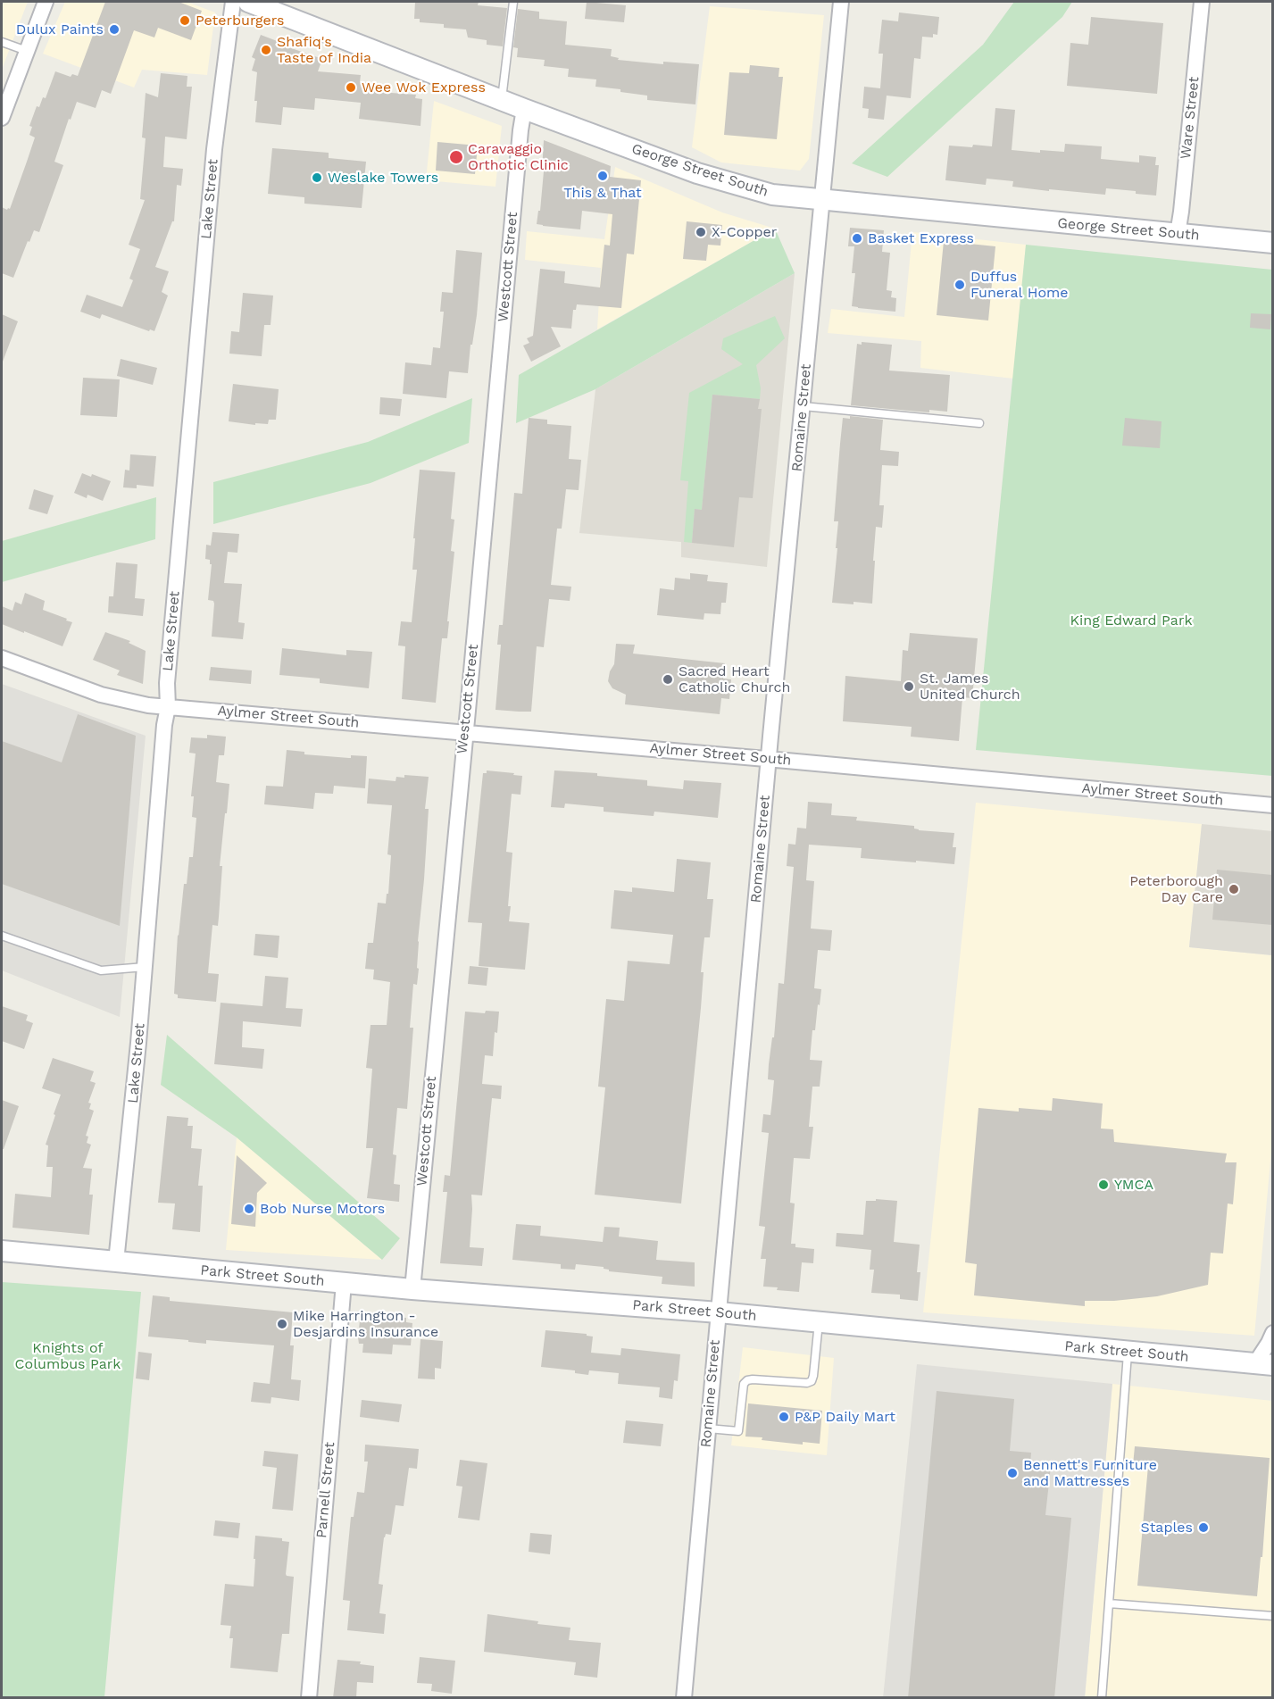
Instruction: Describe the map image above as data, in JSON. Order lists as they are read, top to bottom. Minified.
{"streets":{"main road":["George Street South","Park Street South"],"street":["Ware Street","Lake Street","Westcott Street","Romaine Street","Aylmer Street South","Parnell Street"]},"crossings":[["Ware Street","George Street South"],["George Street South","Westcott Street"],["George Street South","Romaine Street"],["Lake Street","Aylmer Street South"],["Lake Street","Park Street South"],["Westcott Street","Aylmer Street South"],["Westcott Street","Park Street South"],["Romaine Street","Aylmer Street South"],["Romaine Street","Park Street South"],["Park Street South","Parnell Street"]],"parks":["King Edward Park","Knights of Columbus Park"],"places":["Peterburgers","Dulux Paints","Shafiq's Taste of India","Wee Wok Express","Caravaggio Orthotic Clinic","This & That","Weslake Towers","X-Copper","Basket Express","Duffus Funeral Home","Sacred Heart Catholic Church","St. James United Church","Peterborough Day Care","YMCA","Bob Nurse Motors","Mike Harrington - Desjardins Insurance","P&P Daily Mart","Bennett's Furniture and Mattresses","Staples"]}
